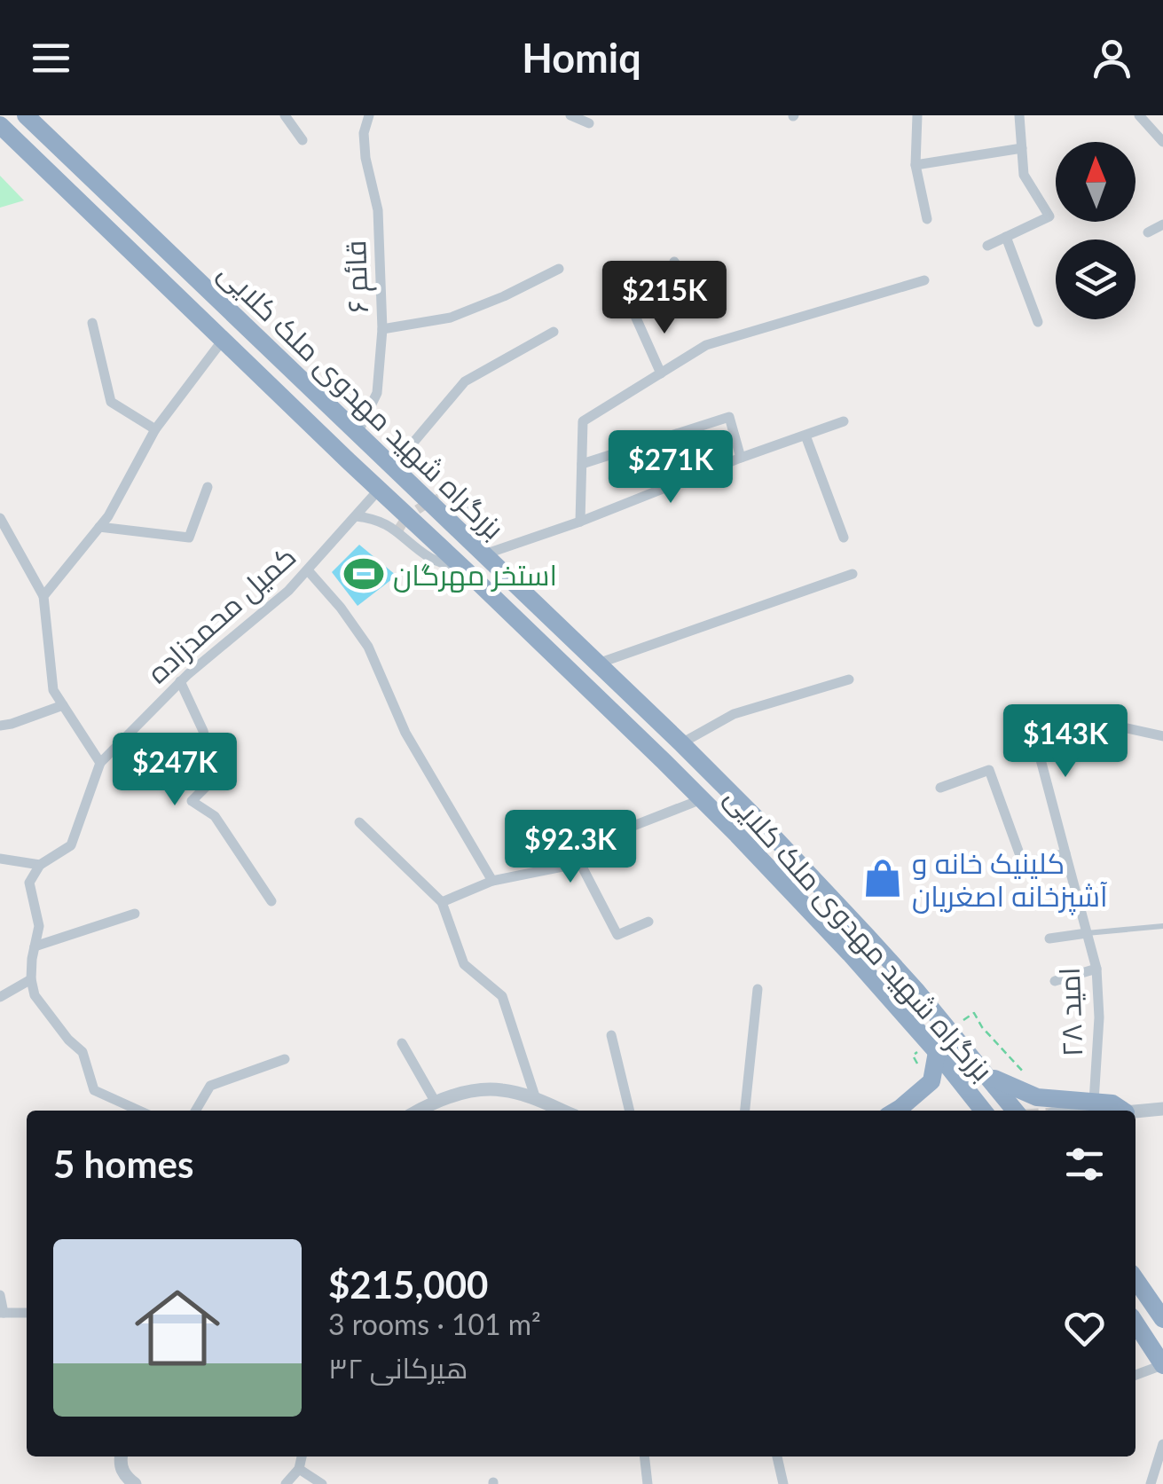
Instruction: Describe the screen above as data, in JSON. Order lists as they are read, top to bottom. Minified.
{"streets":{"highway":["بزرگراه شهید مهدوی ملک کلایی"],"street":["قائم ۶","کمیل محمدزاده","امید ۲۸"]},"crossings":[["قائم ۶","بزرگراه شهید مهدوی ملک کلایی"],["بزرگراه شهید مهدوی ملک کلایی","کمیل محمدزاده"]],"places":{"sports":["استخر مهرگان"],"shop":["کلینیک خانه و آشپزخانه اصغریان"]},"north":"top","page":{"header":"Homiq","price":["$215K","$271K","$143K","$247K","$92.3K"],"heading":"5 homes","list":[{"name":"$215,000","note":"3 rooms · 101 m² · هیرکانی ۳۲"}]}}
